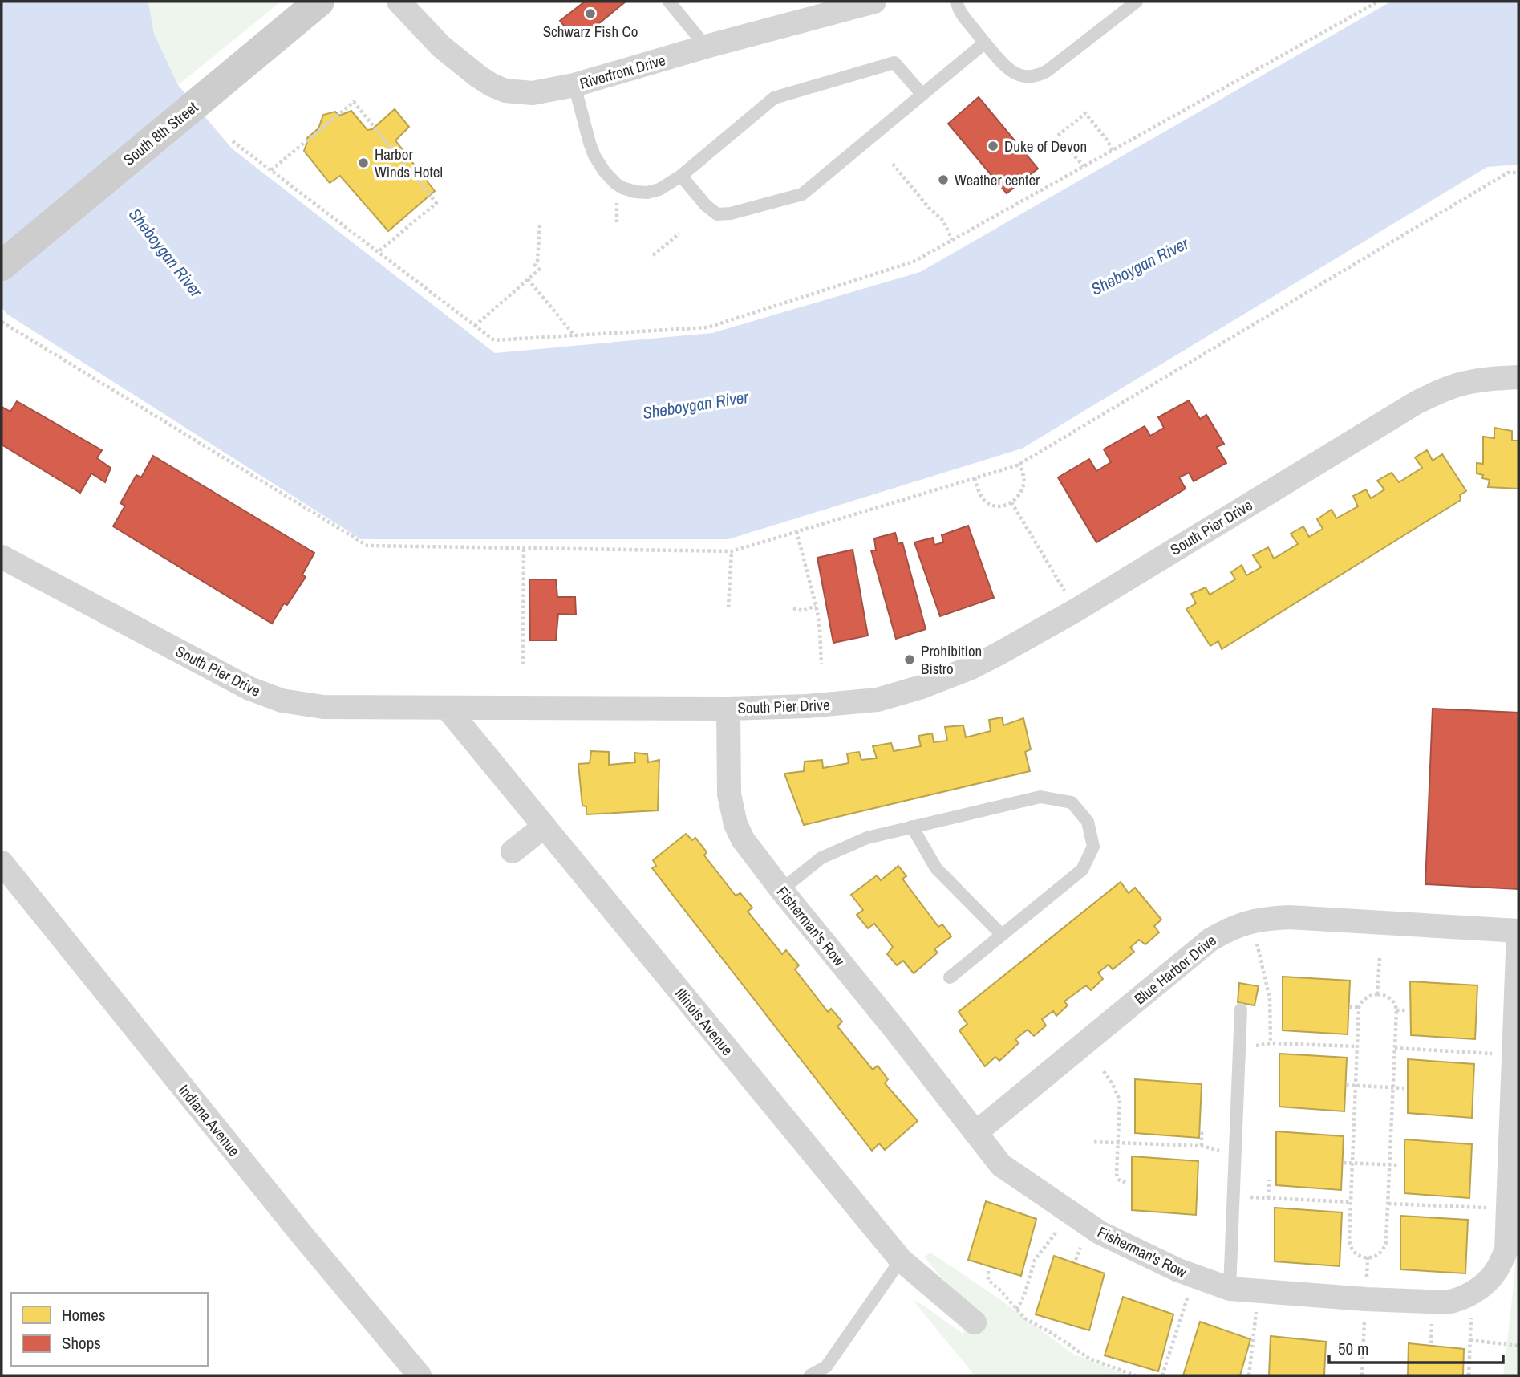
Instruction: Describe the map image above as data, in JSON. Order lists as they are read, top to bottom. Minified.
{"streets":{"main road":["South 8th Street"],"street":["Riverfront Drive","South Pier Drive","Fisherman's Row","Blue Harbor Drive","Illinois Avenue","Indiana Avenue"]},"crossings":[["South Pier Drive","Fisherman's Row"],["South Pier Drive","Illinois Avenue"],["Fisherman's Row","Blue Harbor Drive"]],"water":["Sheboygan River"],"places":["Schwarz Fish Co","Duke of Devon","Harbor Winds Hotel","Weather center","Prohibition Bistro"],"legend":["Homes","Shops"],"scale_bar":"50 m"}
